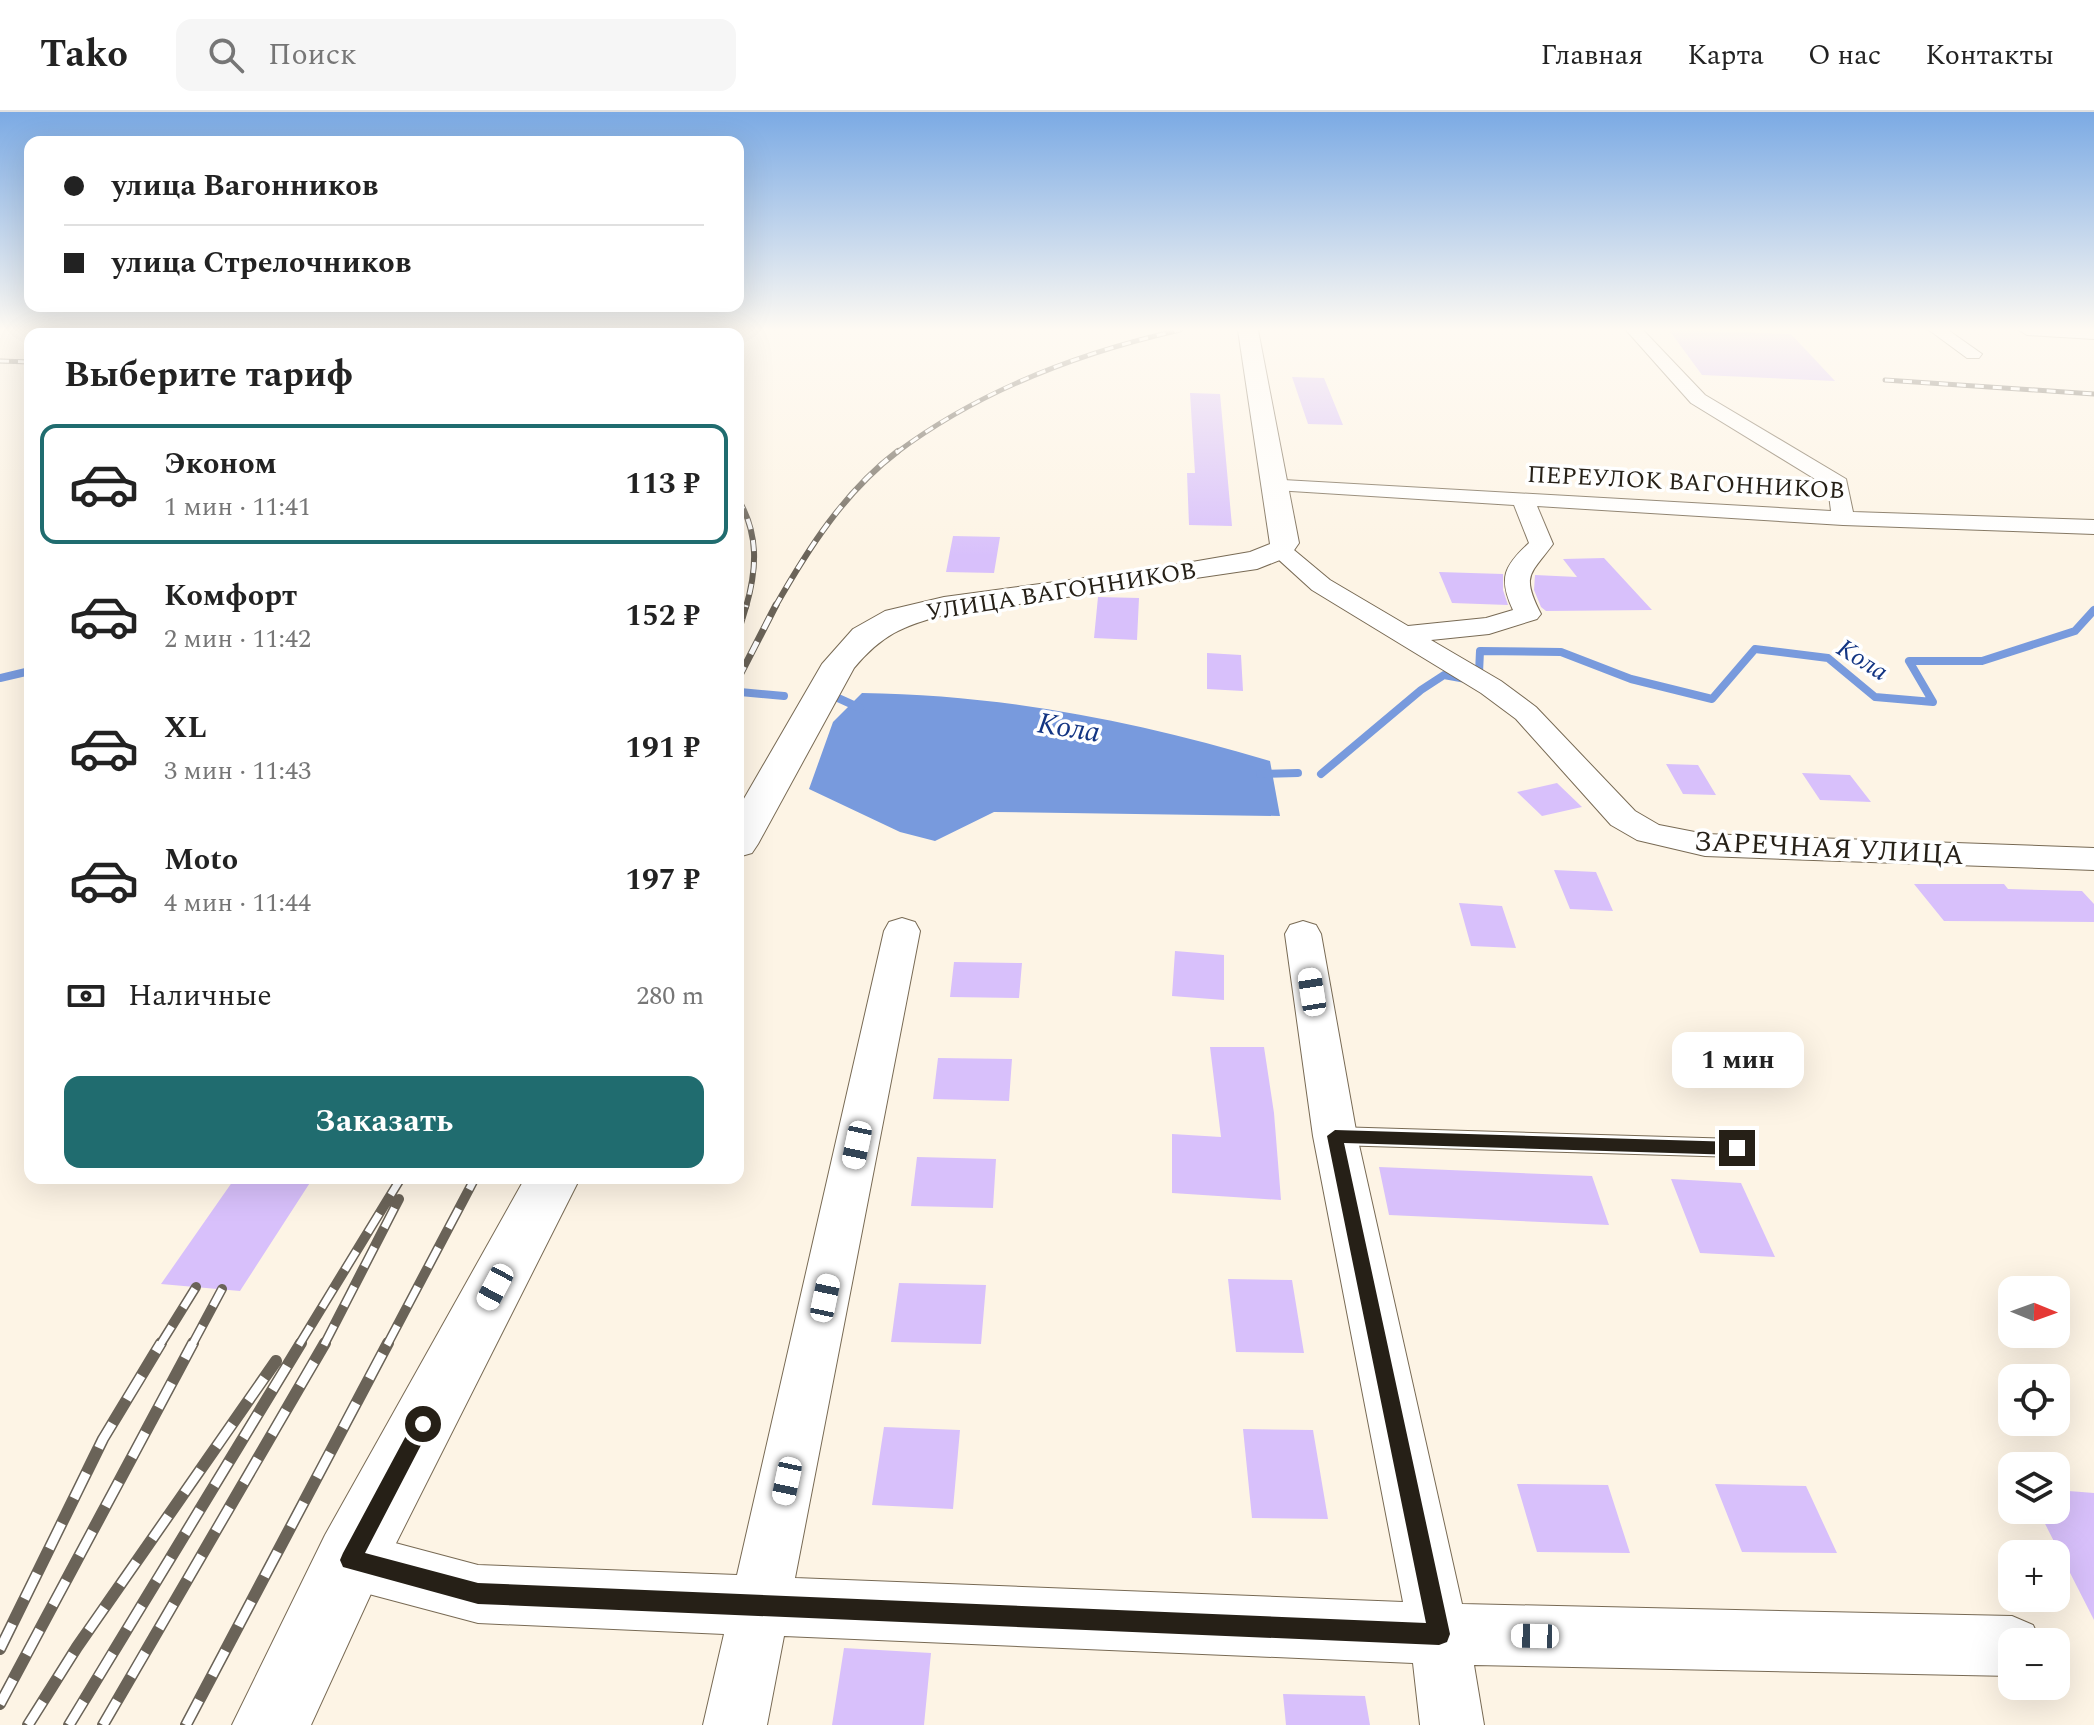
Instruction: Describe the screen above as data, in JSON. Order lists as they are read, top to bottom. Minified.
{"streets":{"street":["ПЕРЕУЛОК ВАГОННИКОВ","УЛИЦА ВАГОННИКОВ","ЗАРЕЧНАЯ УЛИЦА"]},"crossings":[["УЛИЦА ВАГОННИКОВ","ЗАРЕЧНАЯ УЛИЦА"]],"water":["Кола"],"north":"right","page":{"header":"Tako","search":"Поиск","nav":["Главная","Карта","О нас","Контакты"],"banner":["улица Вагонников","улица Стрелочников"],"heading":"Выберите тариф","list":[{"name":"Эконом","note":"1 мин · 11:41","value":"113 ₽"},{"name":"Комфорт","note":"2 мин · 11:42","value":"152 ₽"},{"name":"XL","note":"3 мин · 11:43","value":"191 ₽"},{"name":"Moto","note":"4 мин · 11:44","value":"197 ₽"}],"pay":["Наличные","280 m"],"bubble":"1 мин","buttons":"Заказать","map_buttons":["+","−"]}}
